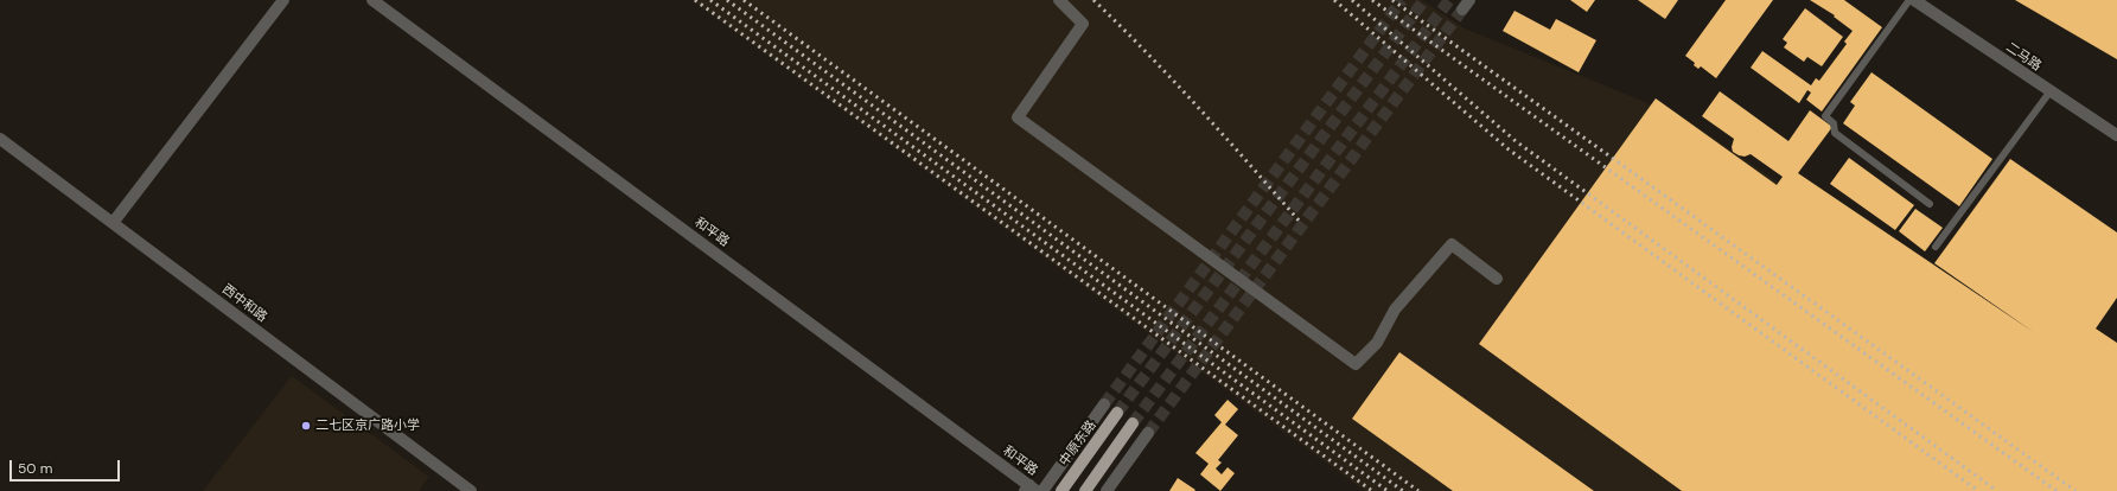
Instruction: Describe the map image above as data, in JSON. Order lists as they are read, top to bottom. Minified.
{"streets":{"main road":["中原东路"],"street":["二马路","和平路","西中和路"]},"places":["二七区京广路小学"],"scale_bar":"50 m"}
